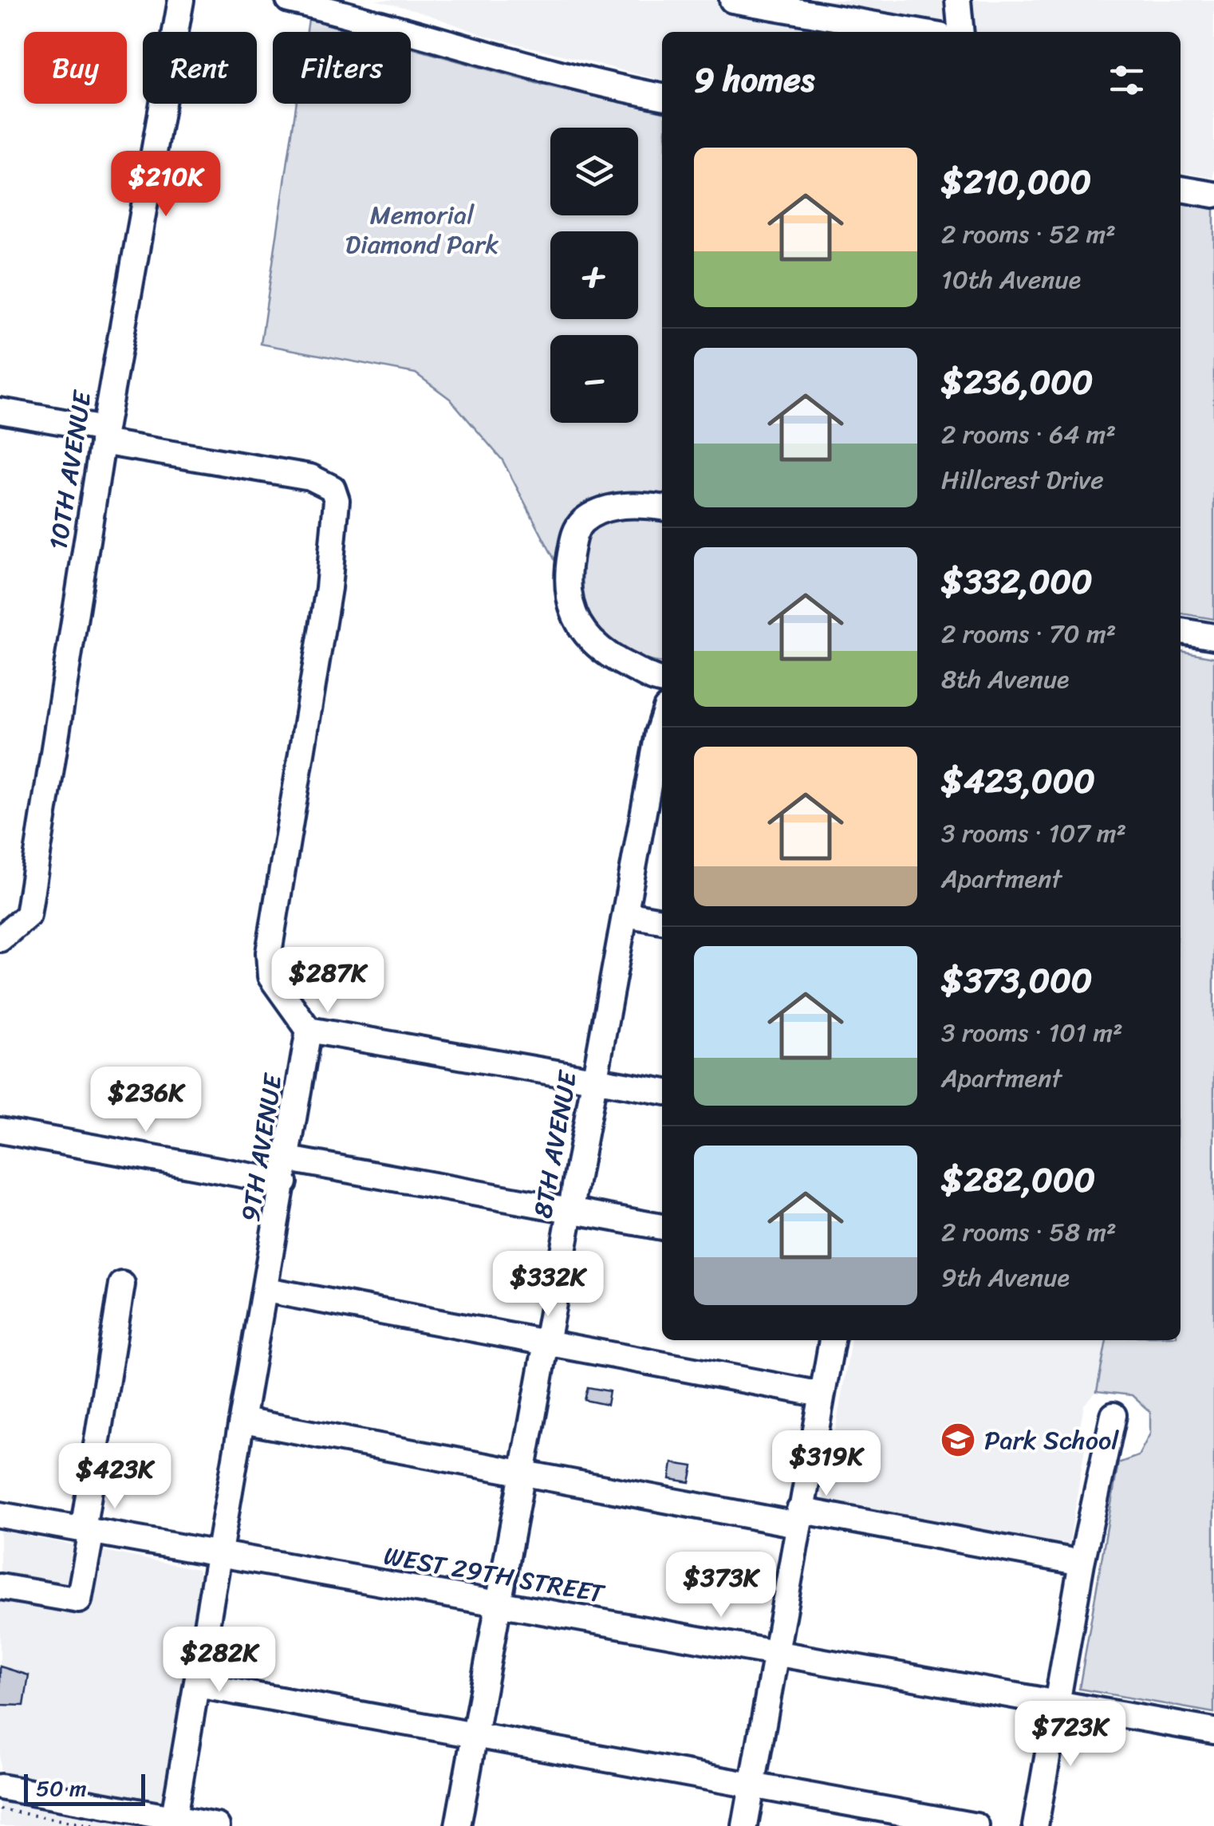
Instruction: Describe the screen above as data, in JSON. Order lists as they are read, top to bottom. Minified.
{"streets":{"street":["10TH AVENUE","8TH AVENUE","9TH AVENUE","WEST 29TH STREET"]},"crossings":[["8TH AVENUE","WEST 29TH STREET"],["9TH AVENUE","WEST 29TH STREET"]],"parks":["Memorial Diamond Park"],"places":{"school or university":["Park School"]},"scale_bar":"50 m","page":{"chip":["Buy","Rent","Filters"],"heading":"9 homes","map_buttons":["+","−"],"list":[{"name":"$210,000","note":"2 rooms · 52 m² · 10th Avenue"},{"name":"$236,000","note":"2 rooms · 64 m² · Hillcrest Drive"},{"name":"$332,000","note":"2 rooms · 70 m² · 8th Avenue"},{"name":"$423,000","note":"3 rooms · 107 m² · Apartment"},{"name":"$373,000","note":"3 rooms · 101 m² · Apartment"},{"name":"$282,000","note":"2 rooms · 58 m² · 9th Avenue"}],"price":["$210K","$287K","$236K","$332K","$319K","$423K","$373K","$282K","$723K"],"scale":"50 m"}}
